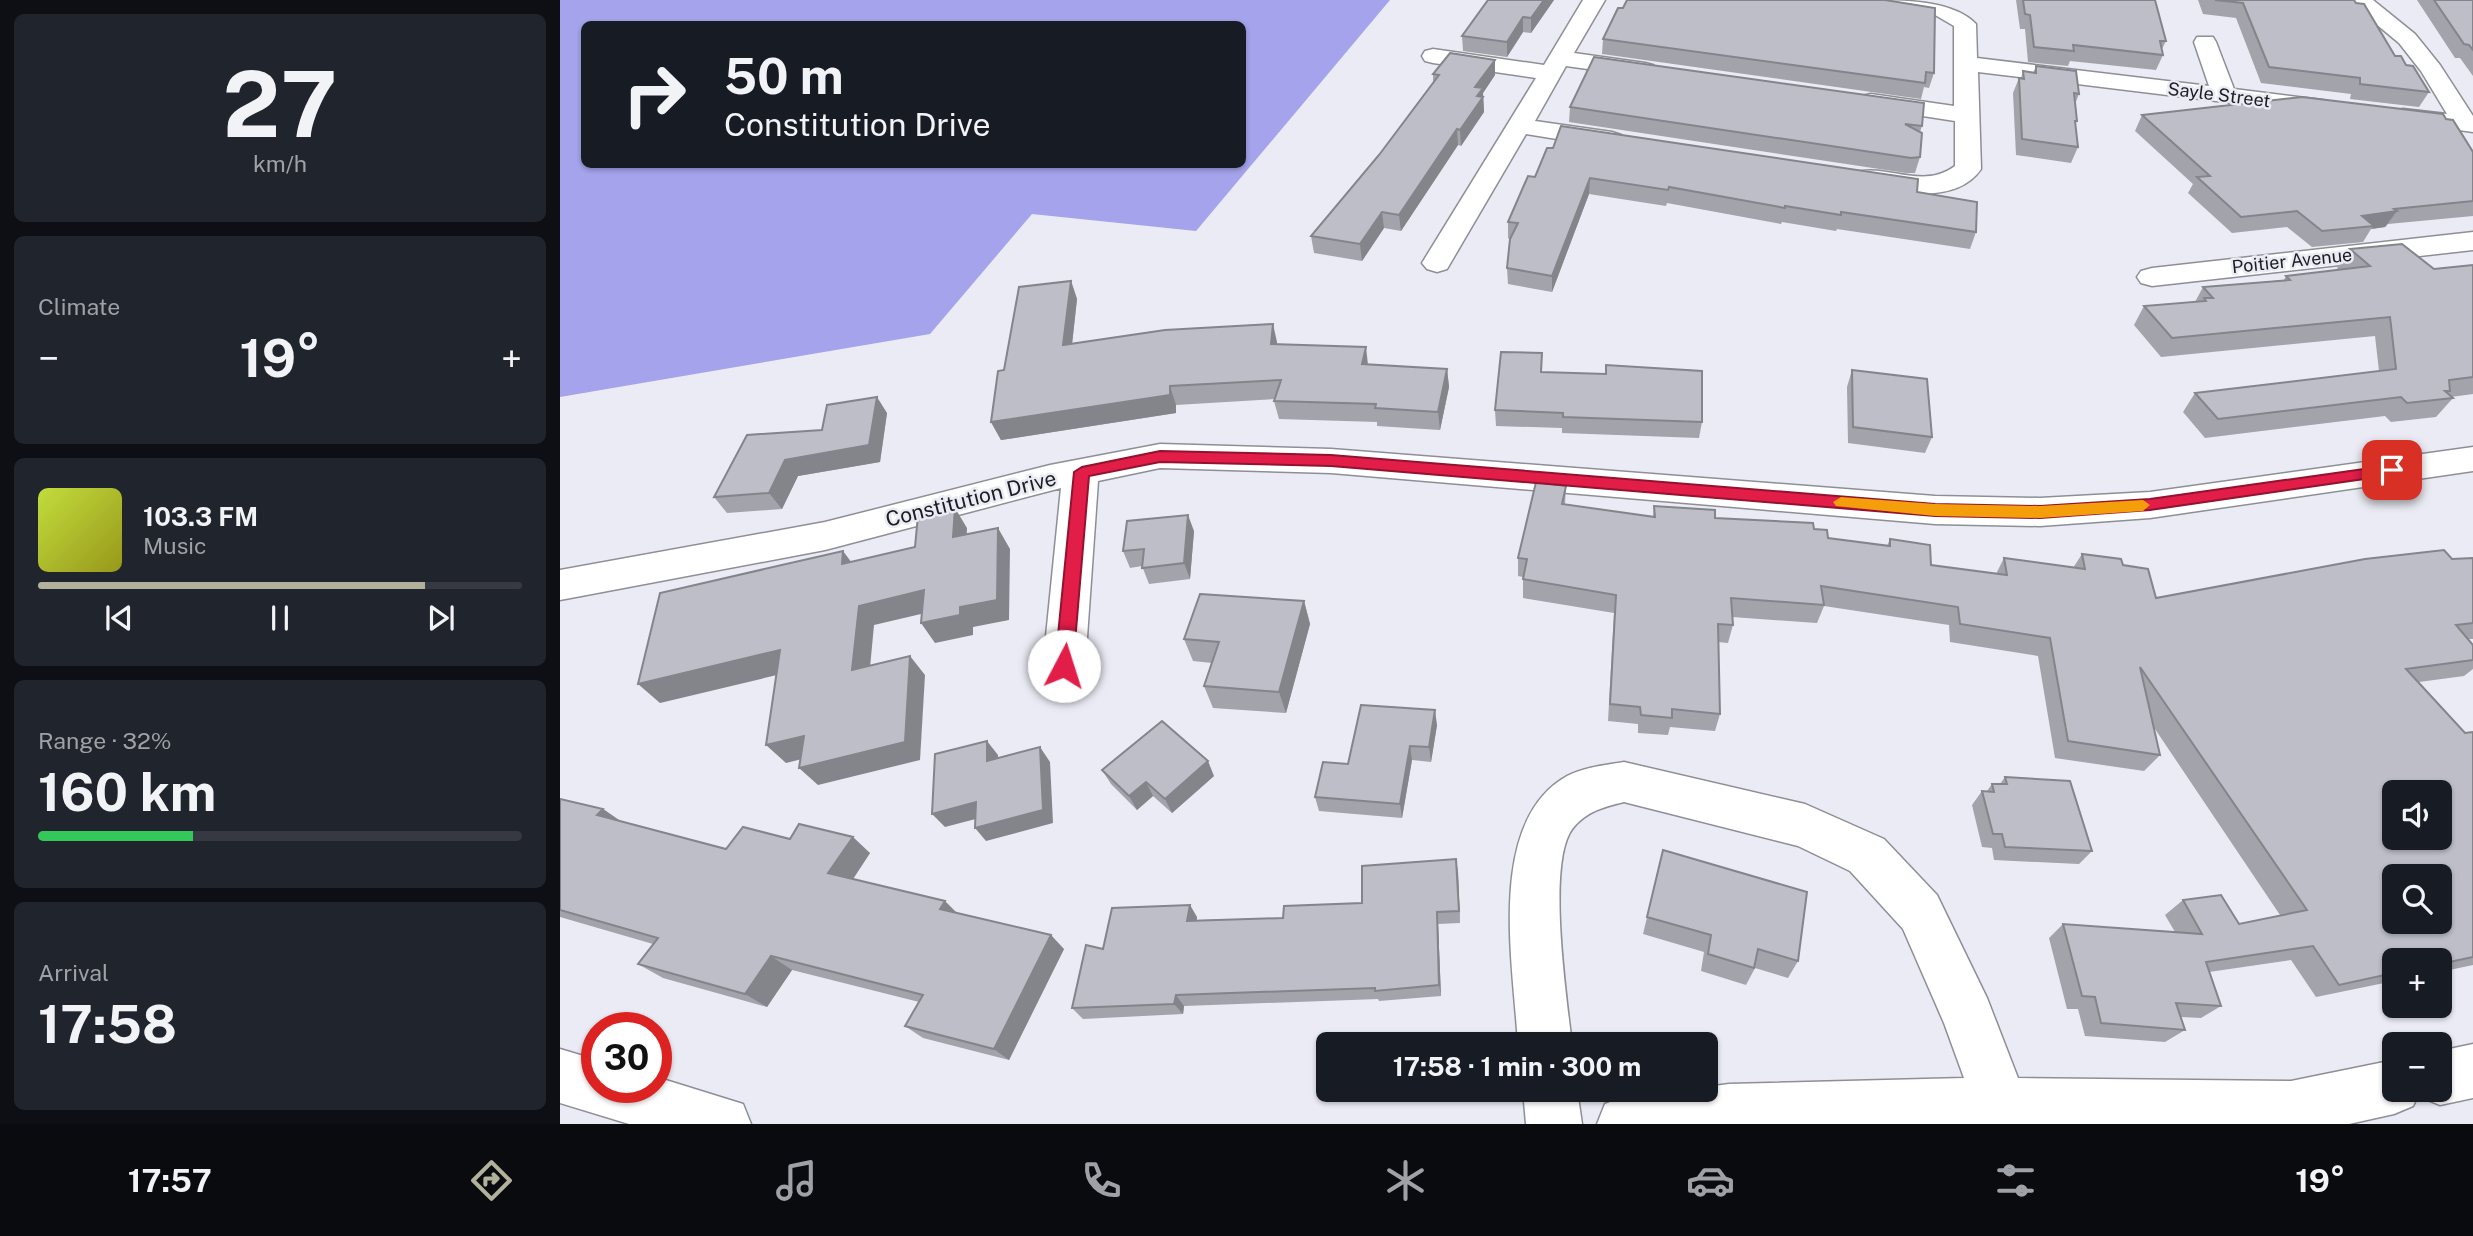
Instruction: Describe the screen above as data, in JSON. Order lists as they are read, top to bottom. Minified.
{"streets":{"street":["Sayle Street","Poitier Avenue","Constitution Drive"]},"page":{"tile":[["27","km/h"],"Climate",["Range · 32%","160 km"],["Arrival","17:58"]],"turn":["50 m","Constitution Drive"],"heat":["−","19°","+"],"song":["103.3 FM","Music"],"map_buttons":["+","−"],"limit":"30","trip":"17:58 · 1 min · 300 m","tabs":["17:57","19°"]}}
